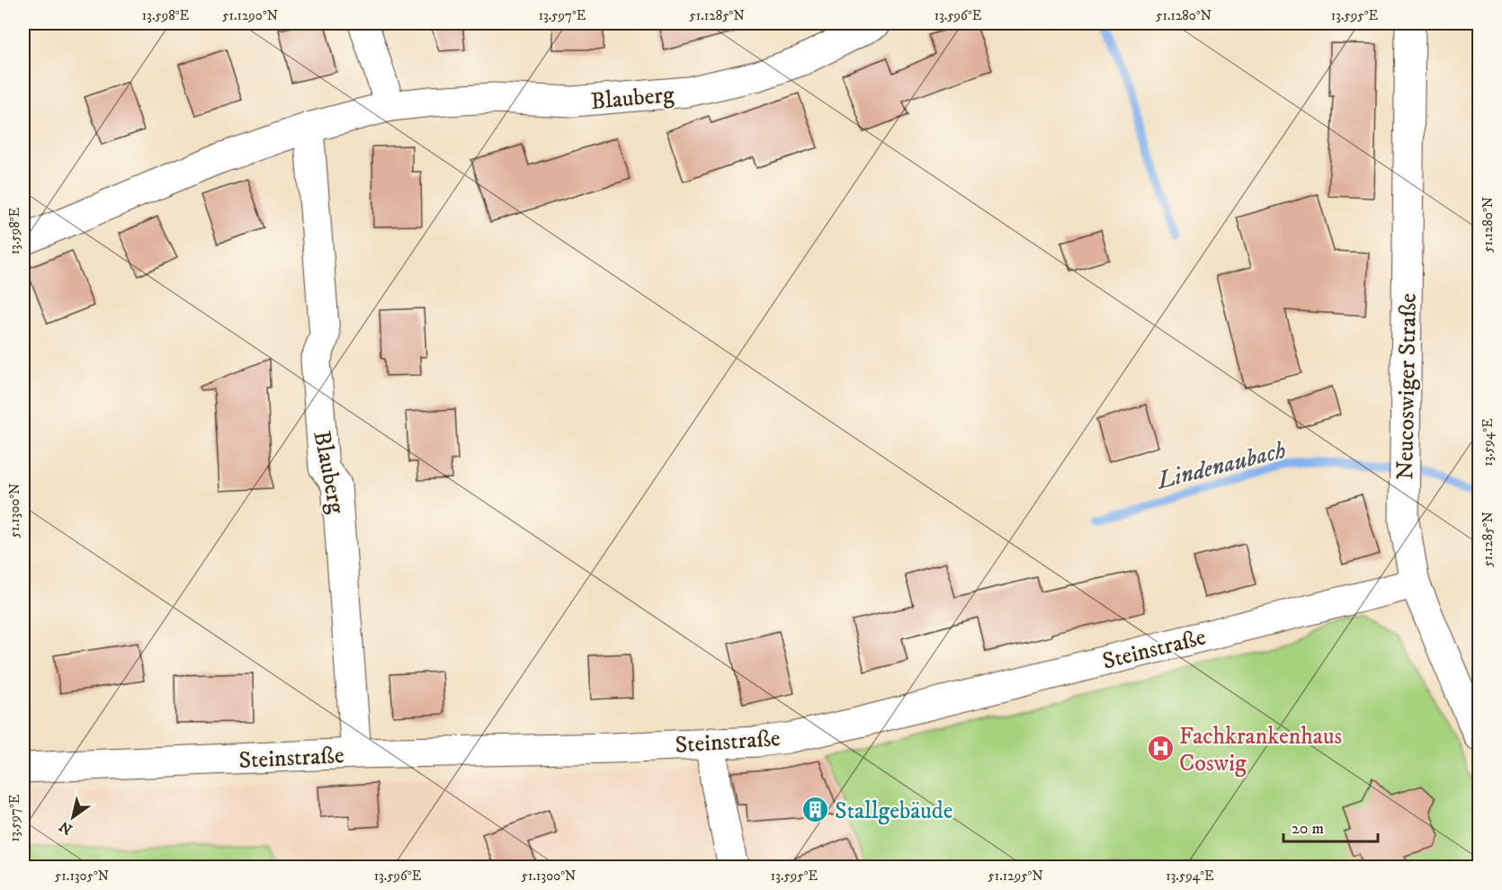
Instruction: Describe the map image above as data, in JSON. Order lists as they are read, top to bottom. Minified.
{"streets":{"street":["Blauberg","Neucoswiger Straße","Steinstraße"]},"crossings":[["Blauberg","Steinstraße"],["Neucoswiger Straße","Steinstraße"]],"water":["Lindenaubach"],"places":{"hospital":["Fachkrankenhaus Coswig"],"building":["Stallgebäude"]},"scale_bar":"20 m","north":"bottom left","coordinates":["13.598°E","51.1290°N","13.597°E","51.1285°N","13.596°E","51.1280°N","13.595°E","13.594°E","51.1300°N","51.1305°N","51.1295°N"]}
